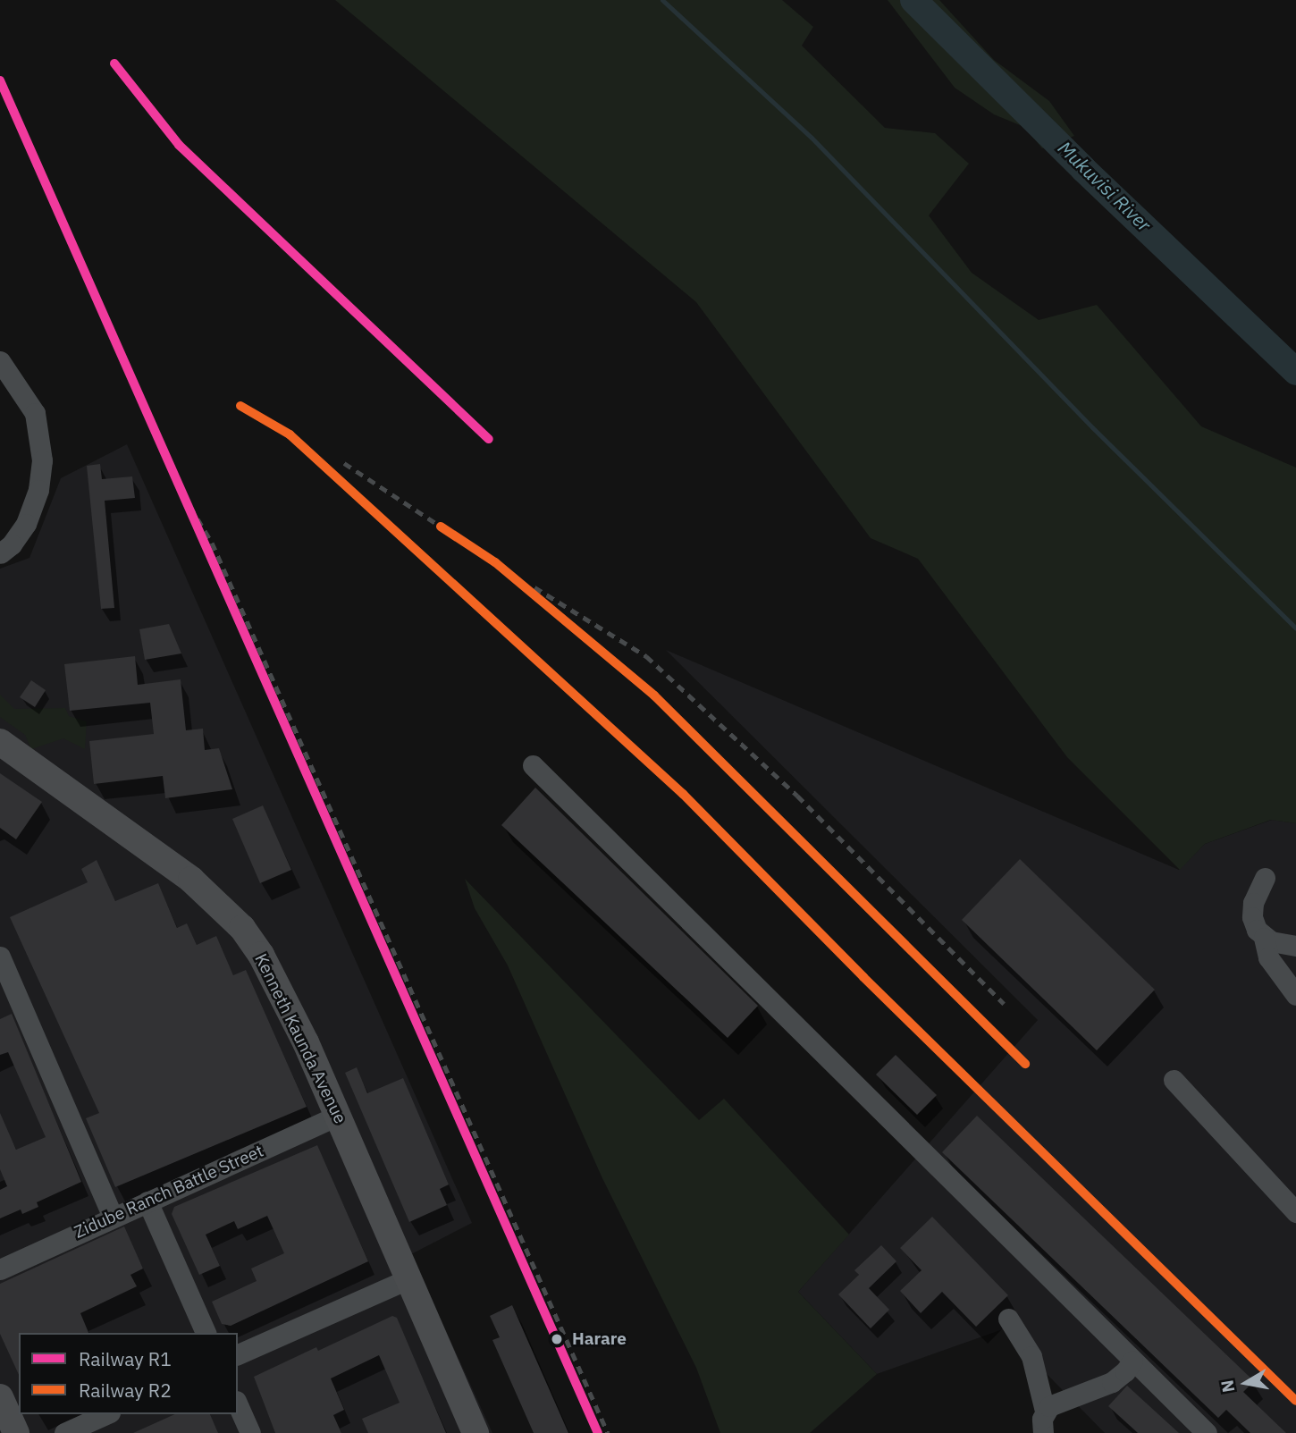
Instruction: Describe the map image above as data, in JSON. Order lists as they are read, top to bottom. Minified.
{"streets":{"main road":["Kenneth Kaunda Avenue"],"street":["Zidube Ranch Battle Street"]},"crossings":[["Kenneth Kaunda Avenue","Zidube Ranch Battle Street"]],"water":["Mukuvisi River"],"places":["Harare"],"lines":["rail line R1","rail line R2"],"legend":["Railway R1","Railway R2"],"north":"left"}
